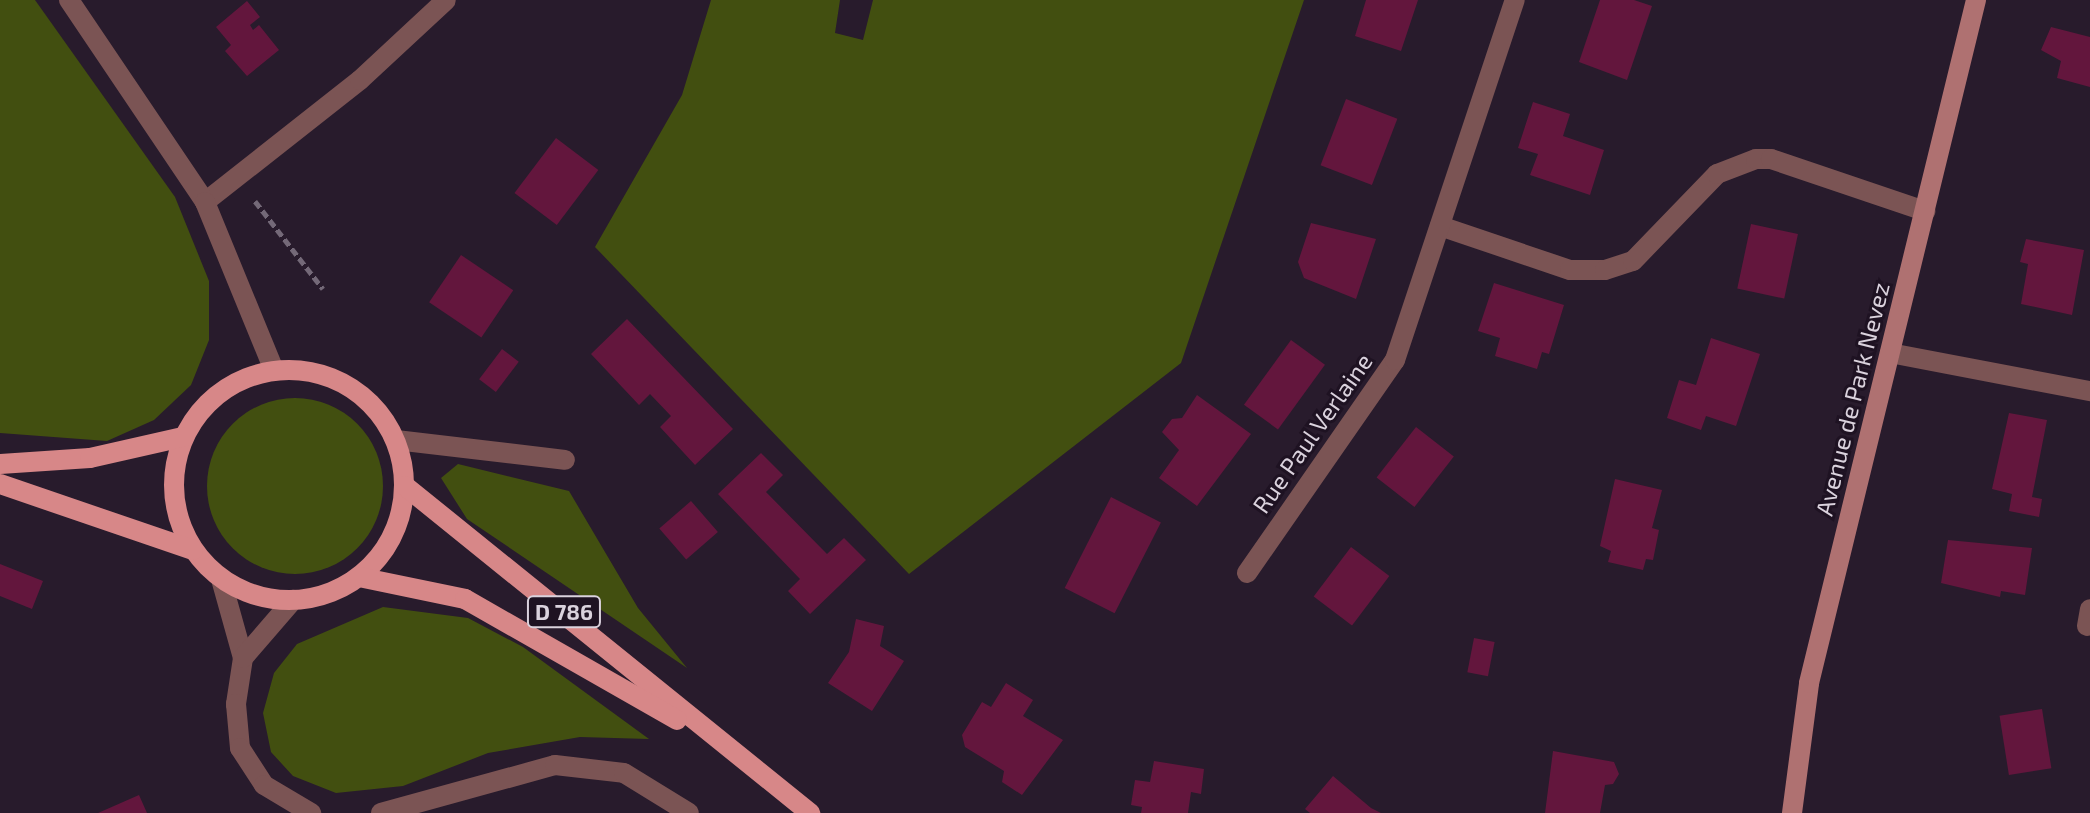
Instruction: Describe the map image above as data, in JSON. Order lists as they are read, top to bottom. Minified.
{"streets":{"main road":["Avenue de Park Nevez","D 786"],"street":["Rue Paul Verlaine"]}}
